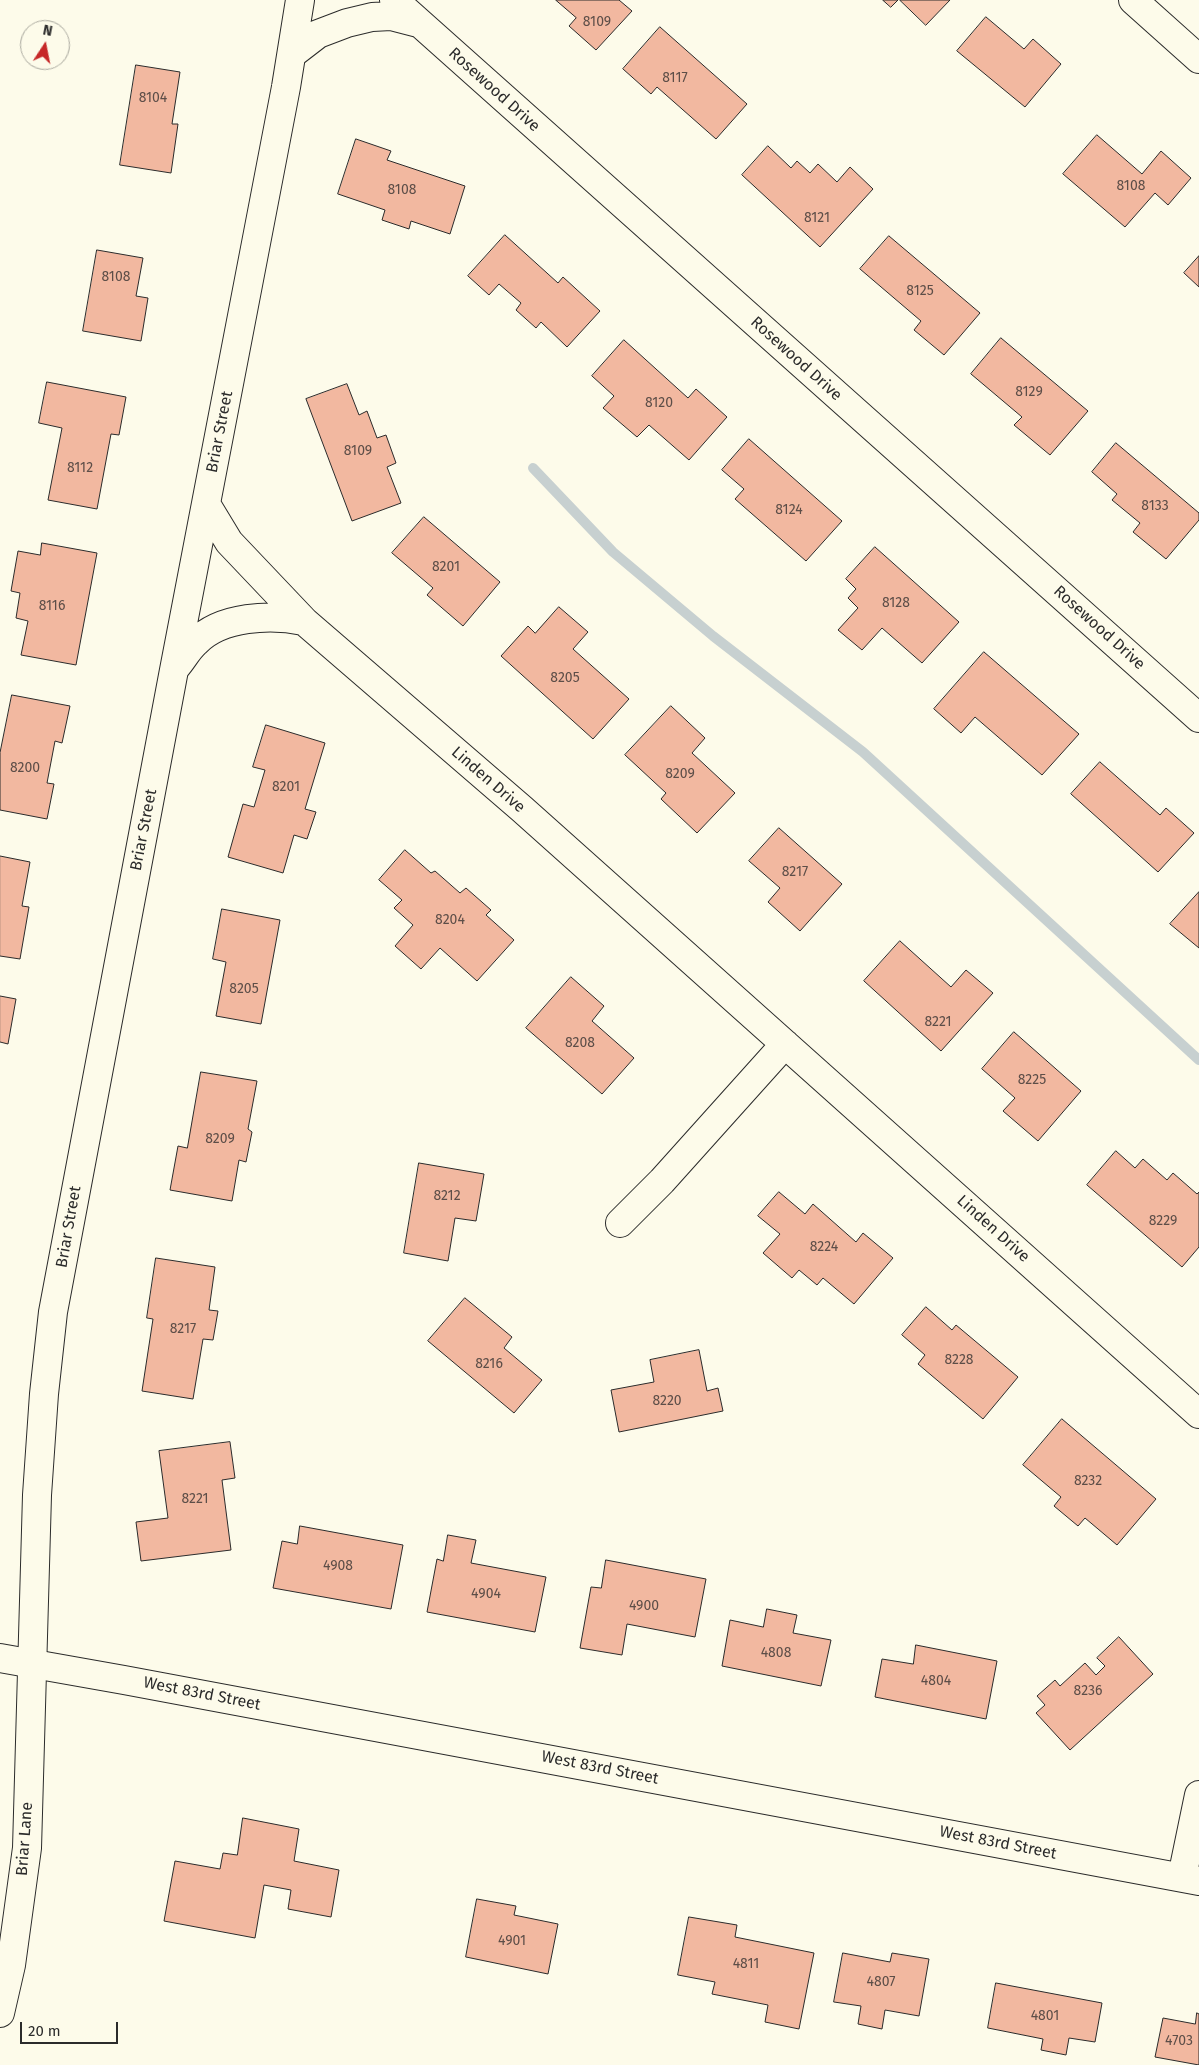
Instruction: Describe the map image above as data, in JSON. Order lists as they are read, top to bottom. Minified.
{"streets":{"street":["Rosewood Drive","Briar Street","Linden Drive","West 83rd Street","Briar Lane"]},"crossings":[["Briar Street","Linden Drive"],["Briar Street","West 83rd Street"],["Briar Street","Briar Lane"],["West 83rd Street","Briar Lane"]],"house_numbers":["8109","8117","8104","8108","8108","8121","8108","8125","8129","8120","8109","8112","8133","8124","8201","8128","8116","8205","8200","8209","8201","8217","8204","8205","8221","8208","8225","8209","8212","8229","8224","8217","8228","8216","8220","8232","8221","4908","4904","4900","4808","4804","8236","4901","4811","4807","4801","4703"],"scale_bar":"20 m","north":"top"}
